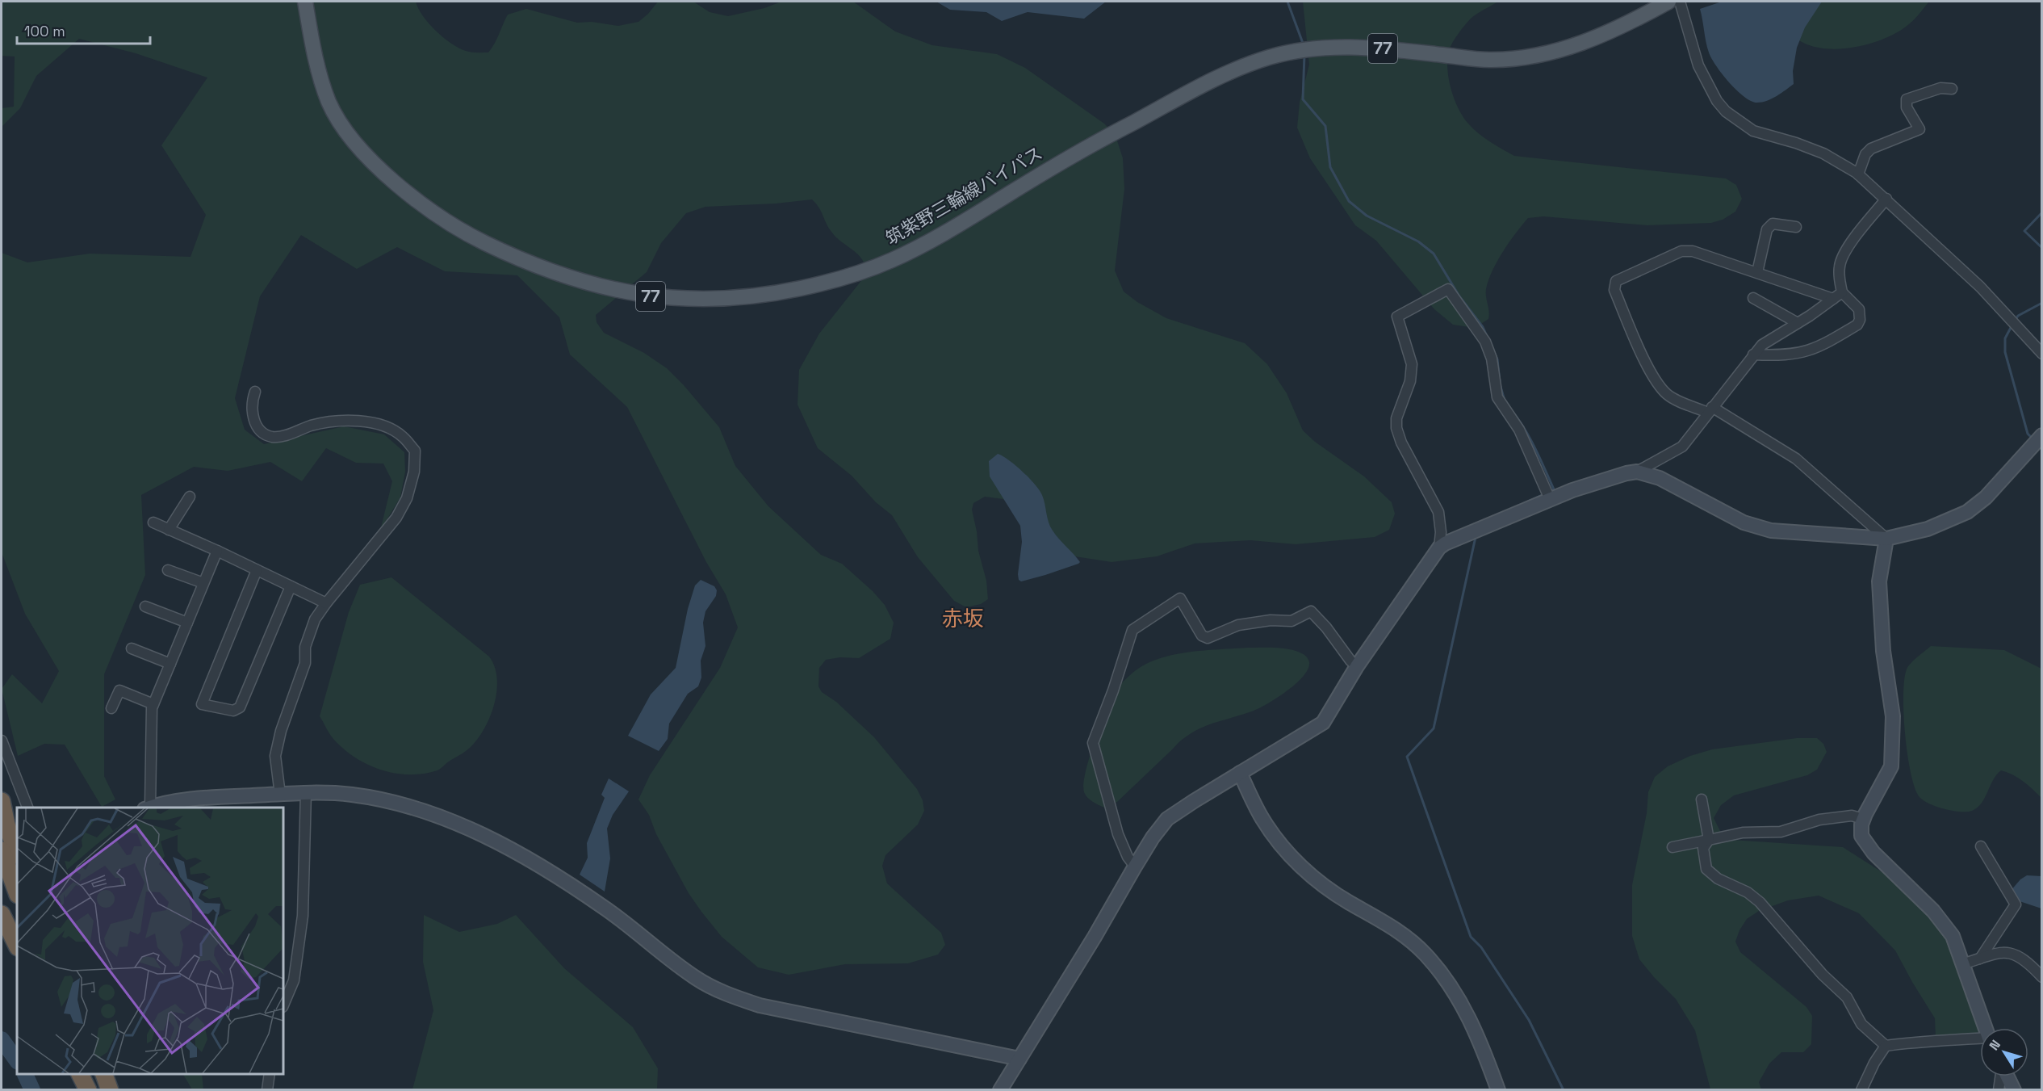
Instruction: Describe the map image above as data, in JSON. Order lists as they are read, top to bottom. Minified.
{"streets":{"main road":["77","筑紫野三輪線バイパス"]},"districts":["赤坂"],"scale_bar":"100 m","north":"top left"}
